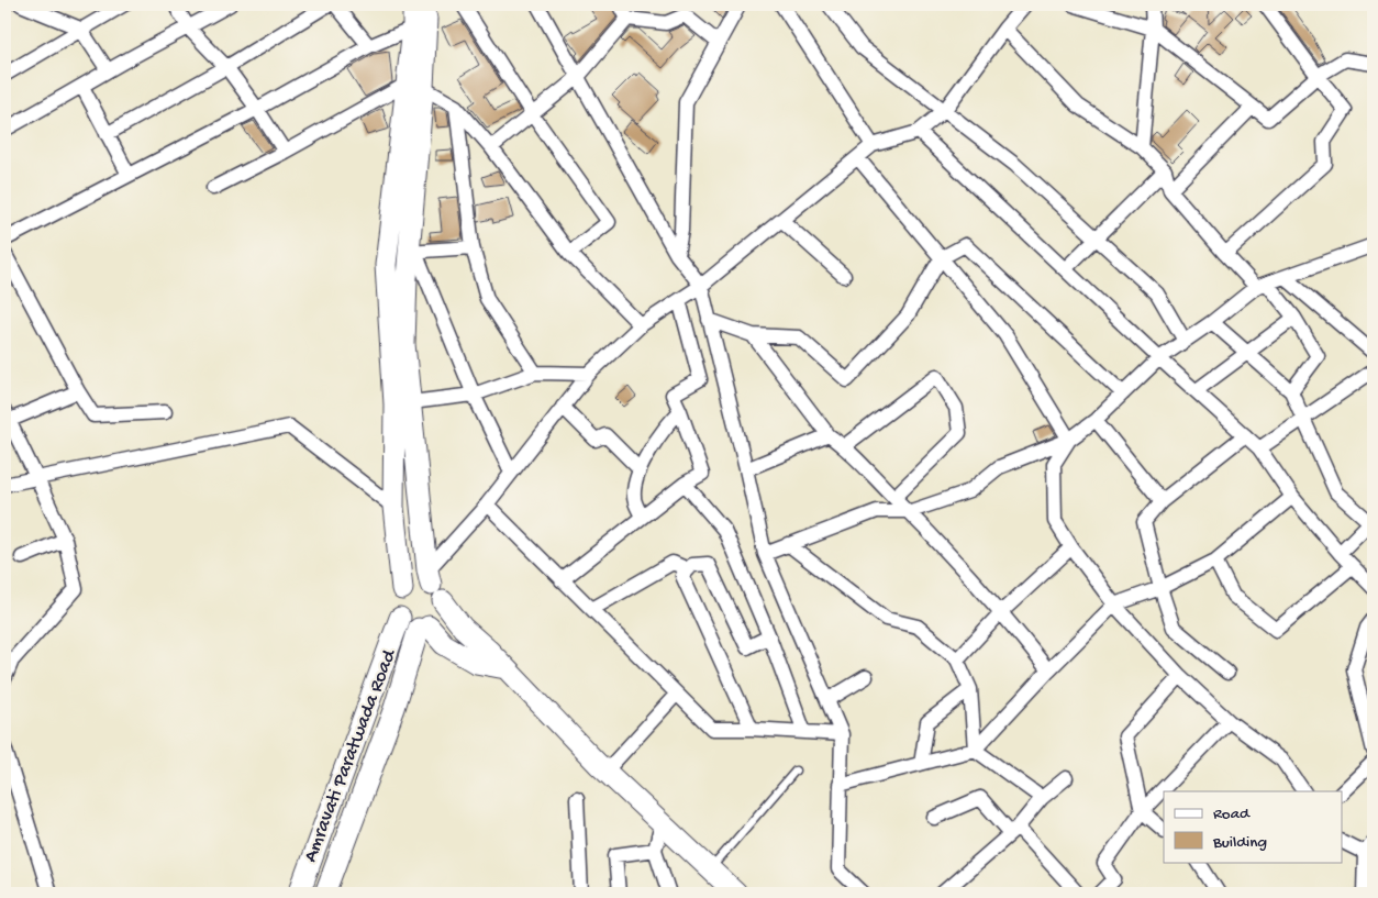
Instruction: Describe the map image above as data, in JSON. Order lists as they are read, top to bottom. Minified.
{"streets":{"main road":["Amravati Paratwada Road"]},"legend":["Road","Building"]}
